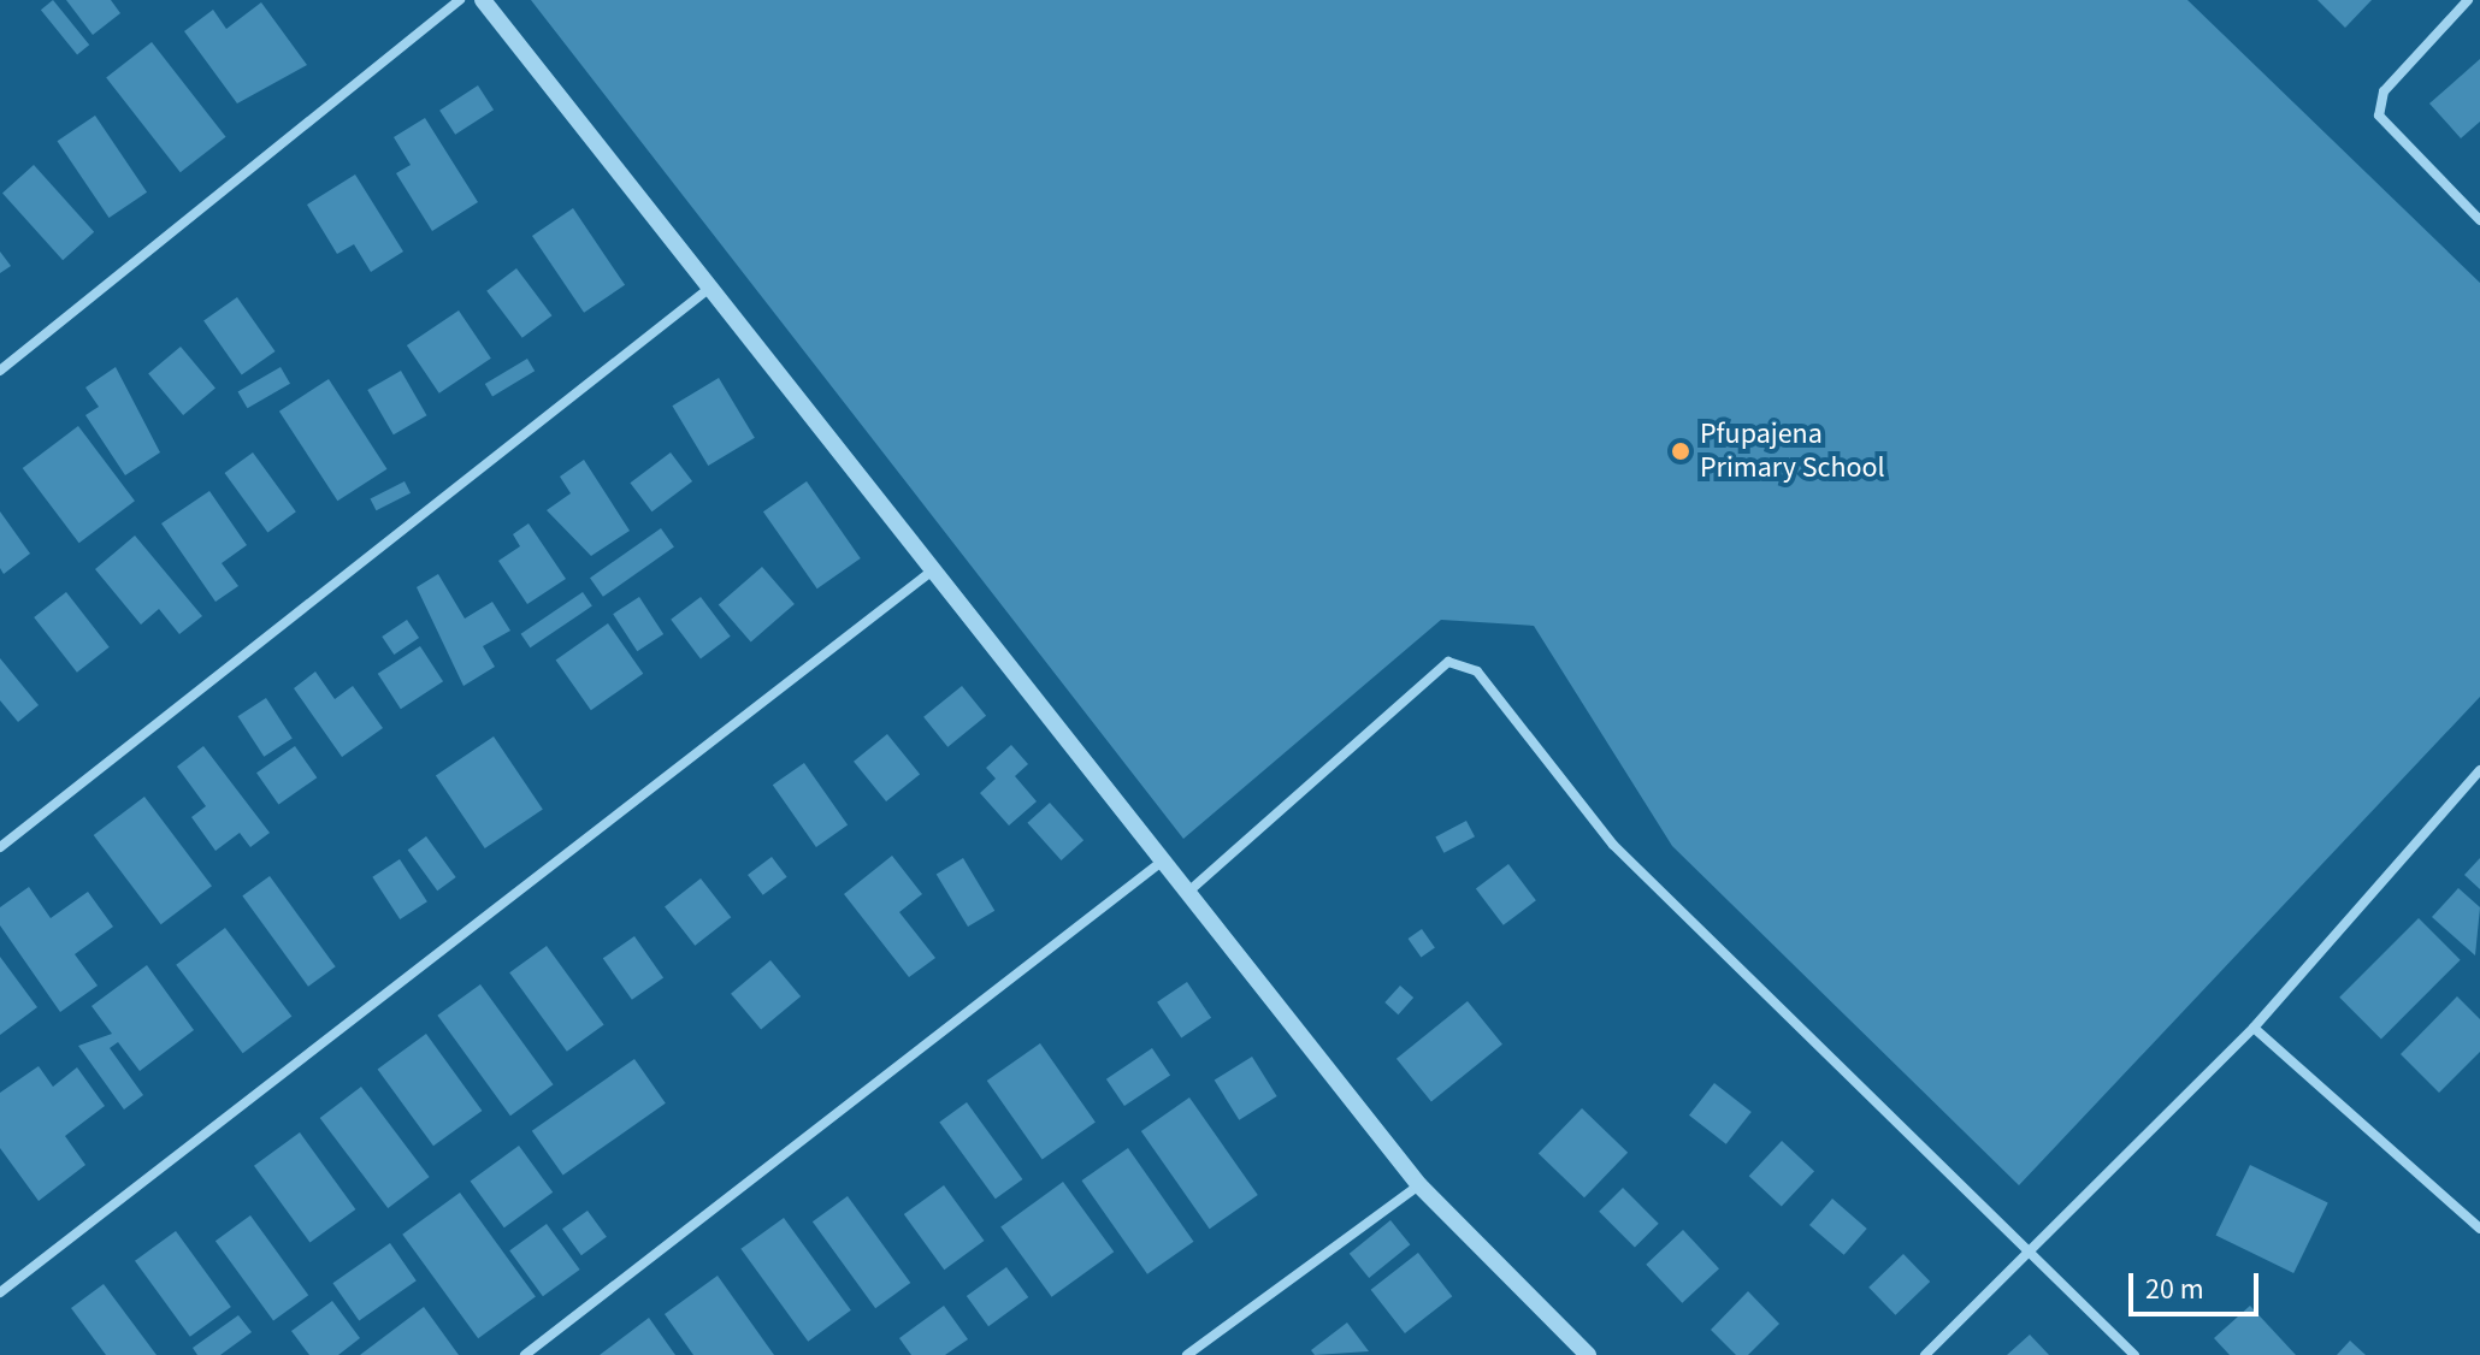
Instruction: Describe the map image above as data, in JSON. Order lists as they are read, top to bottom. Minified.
{"places":["Pfupajena Primary School"],"scale_bar":"20 m"}
